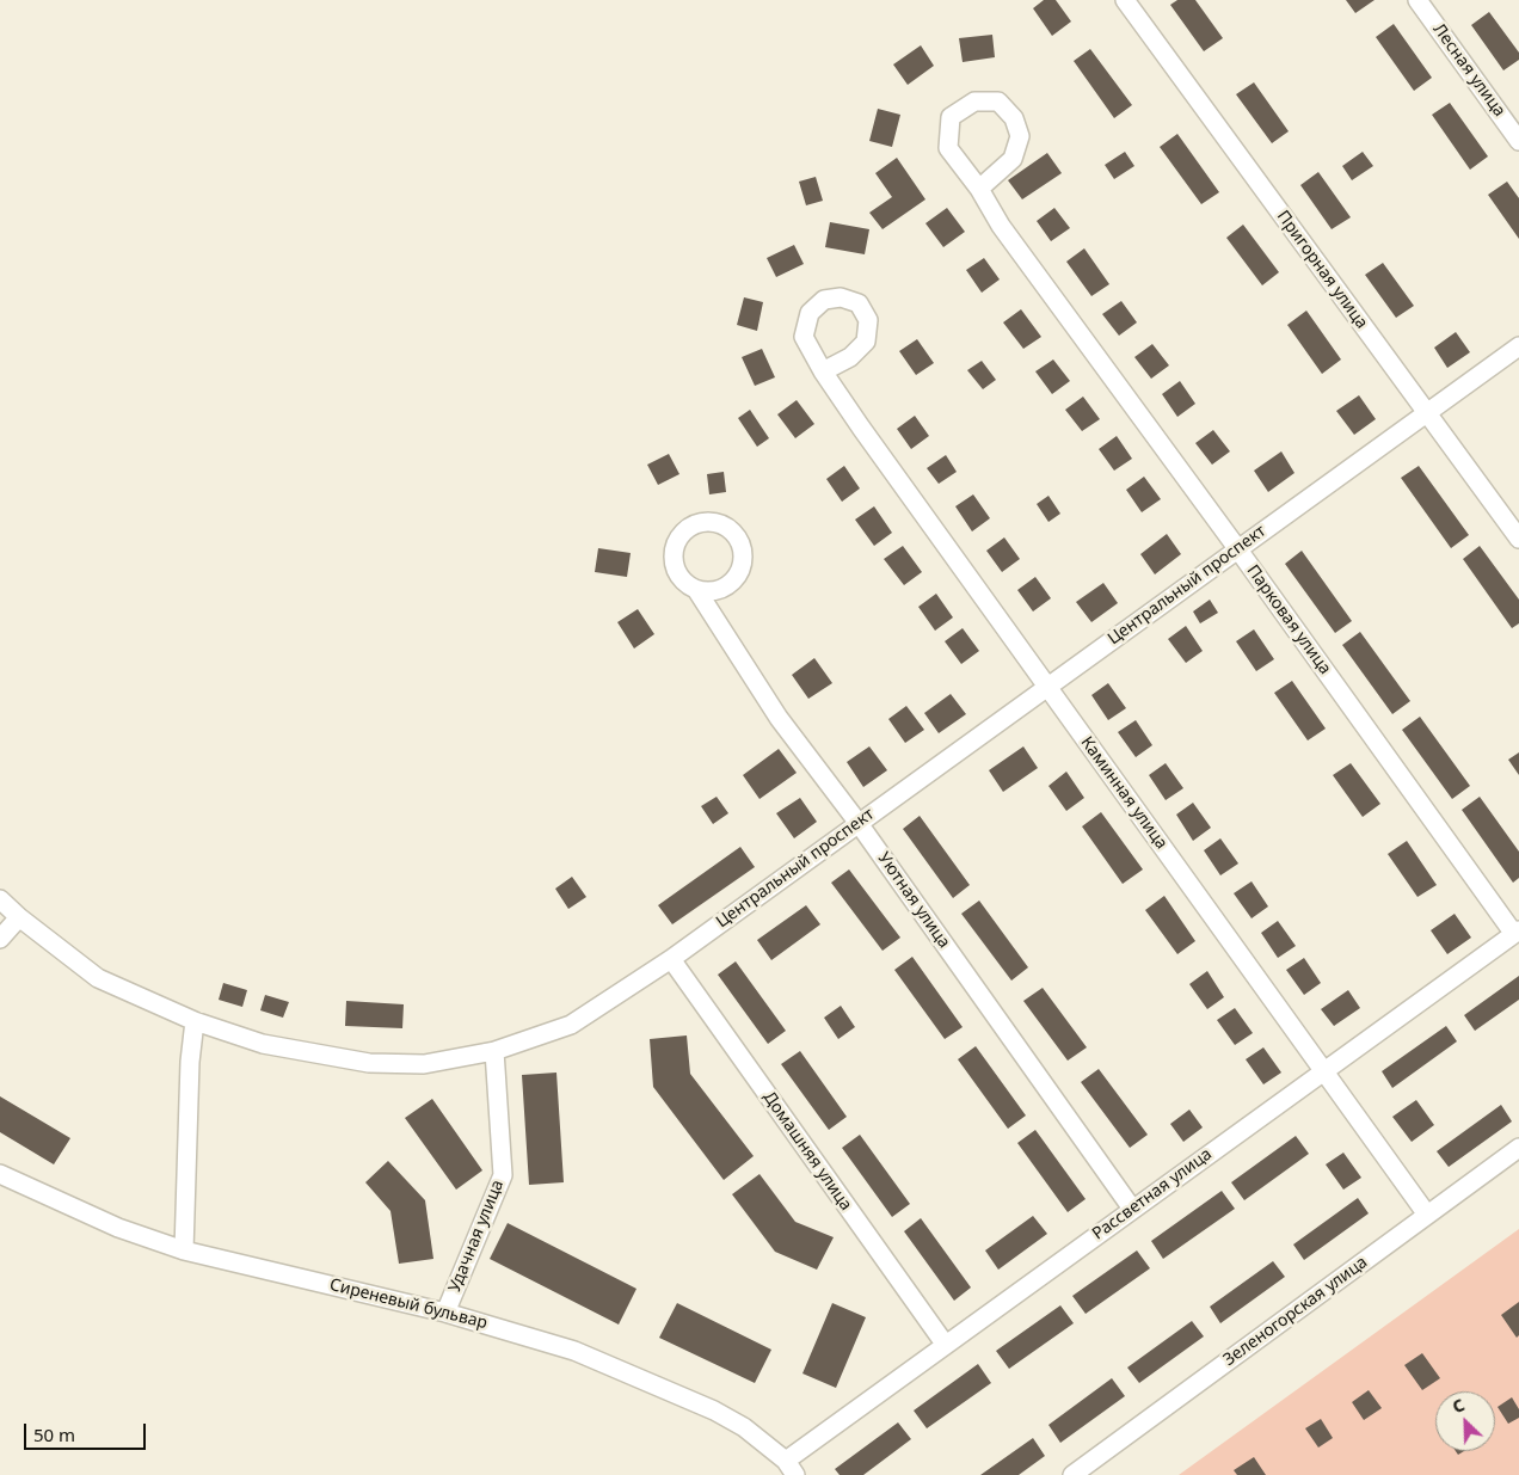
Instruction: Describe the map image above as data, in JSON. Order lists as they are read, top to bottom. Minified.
{"streets":{"street":["Лесная улица","Пригорная улица","Центральный проспект","Парковая улица","Каминная улица","Уютная улица","Домашняя улица","Рассветная улица","Удачная улица","Сиреневый бульвар","Зеленогорская улица"]},"crossings":[["Пригорная улица","Центральный проспект"],["Центральный проспект","Парковая улица"],["Центральный проспект","Каминная улица"],["Центральный проспект","Уютная улица"],["Центральный проспект","Домашняя улица"],["Центральный проспект","Удачная улица"],["Парковая улица","Рассветная улица"],["Каминная улица","Рассветная улица"],["Каминная улица","Зеленогорская улица"],["Уютная улица","Рассветная улица"],["Домашняя улица","Рассветная улица"],["Рассветная улица","Сиреневый бульвар"],["Удачная улица","Сиреневый бульвар"]],"scale_bar":"50 m","north":"top left"}
